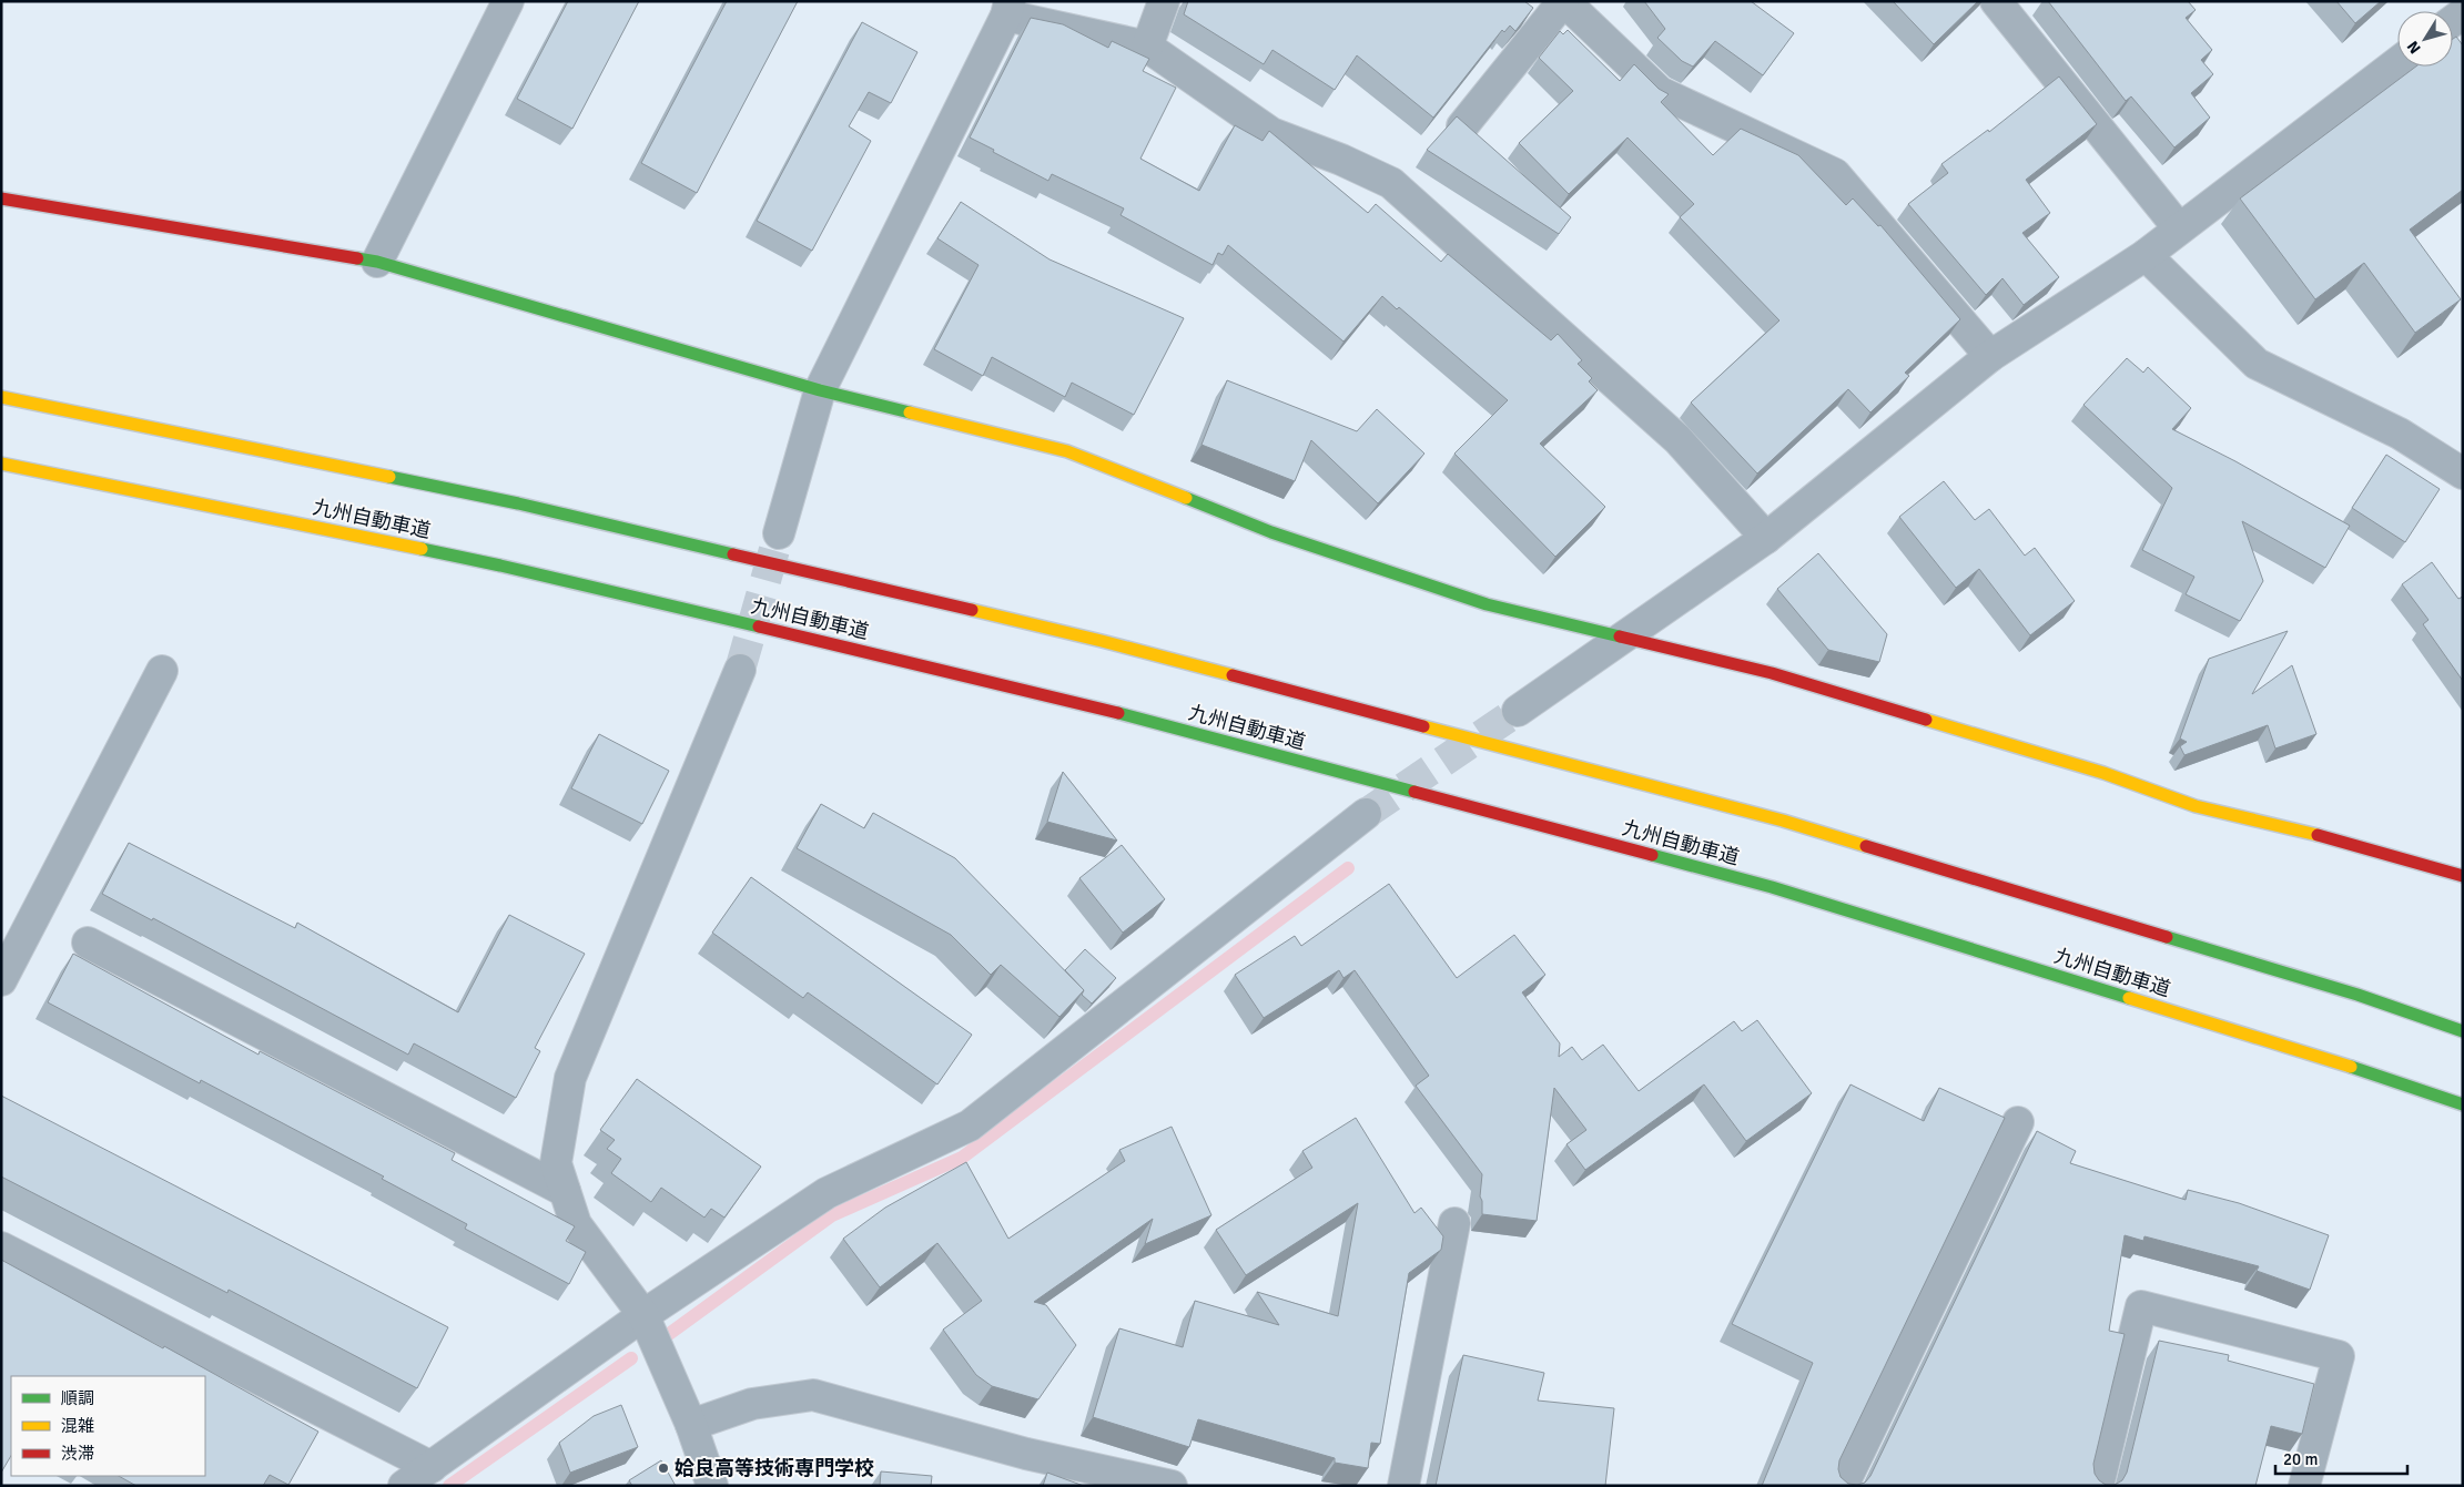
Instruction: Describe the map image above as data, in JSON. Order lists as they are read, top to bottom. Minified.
{"streets":{"main road":["九州自動車道"]},"places":["姶良高等技術専門学校"],"legend":["順調","混雑","渋滞"],"scale_bar":"20 m","north":"bottom left"}
